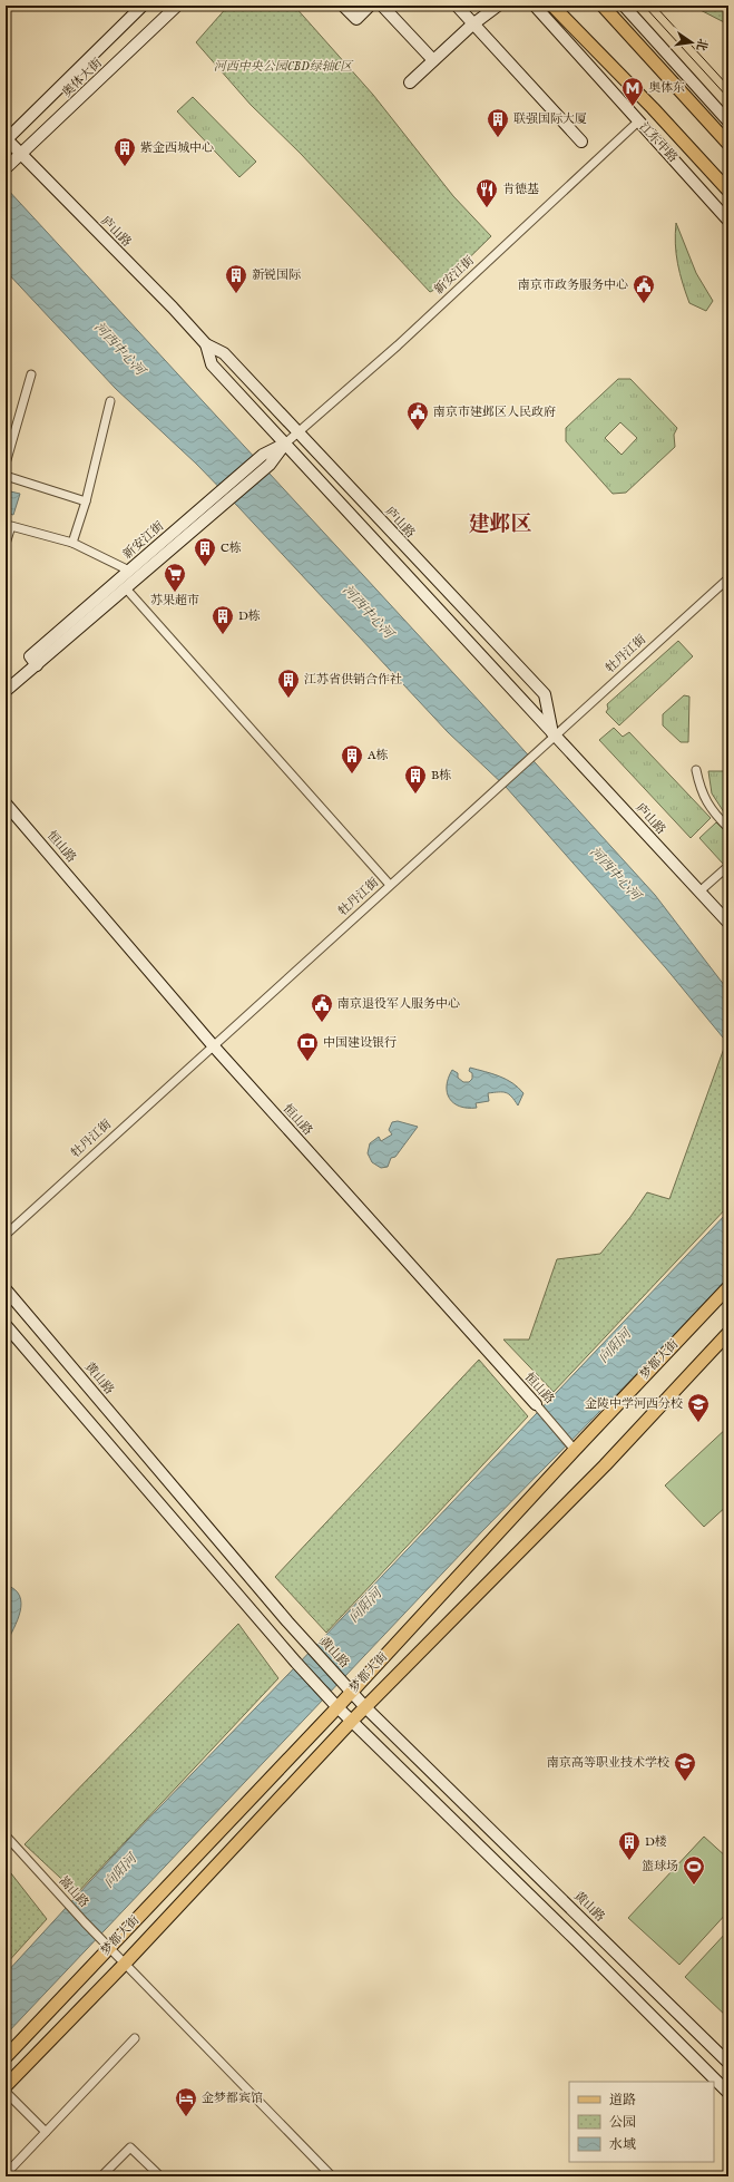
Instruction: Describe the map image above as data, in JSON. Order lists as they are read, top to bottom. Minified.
{"streets":{"main road":["奥体大街","江东中路","庐山路","新安江街","恒山路","梦都大街","黄山路"],"street":["牡丹江街","嵩山路"]},"crossings":[["奥体大街","庐山路"],["江东中路","新安江街"],["庐山路","新安江街"],["庐山路","牡丹江街"],["牡丹江街","恒山路"],["恒山路","梦都大街"],["梦都大街","黄山路"],["梦都大街","嵩山路"]],"districts":["建邺区"],"water":["河西中心河","向阳河"],"parks":["河西中央公园CBD绿轴C区"],"places":{"metro station":["奥体东"],"building":["联强国际大厦","紫金西城中心","新锐国际","C栋","D栋","江苏省供销合作社","A栋","B栋","D楼"],"restaurant":["肯德基"],"public building":["南京市政务服务中心","南京市建邺区人民政府","南京退役军人服务中心"],"supermarket":["苏果超市"],"bank":["中国建设银行"],"school or university":["金陵中学河西分校","南京高等职业技术学校"],"sports":["篮球场"],"hotel":["金梦都宾馆"]},"legend":["道路","公园","水域"],"north":"right"}
